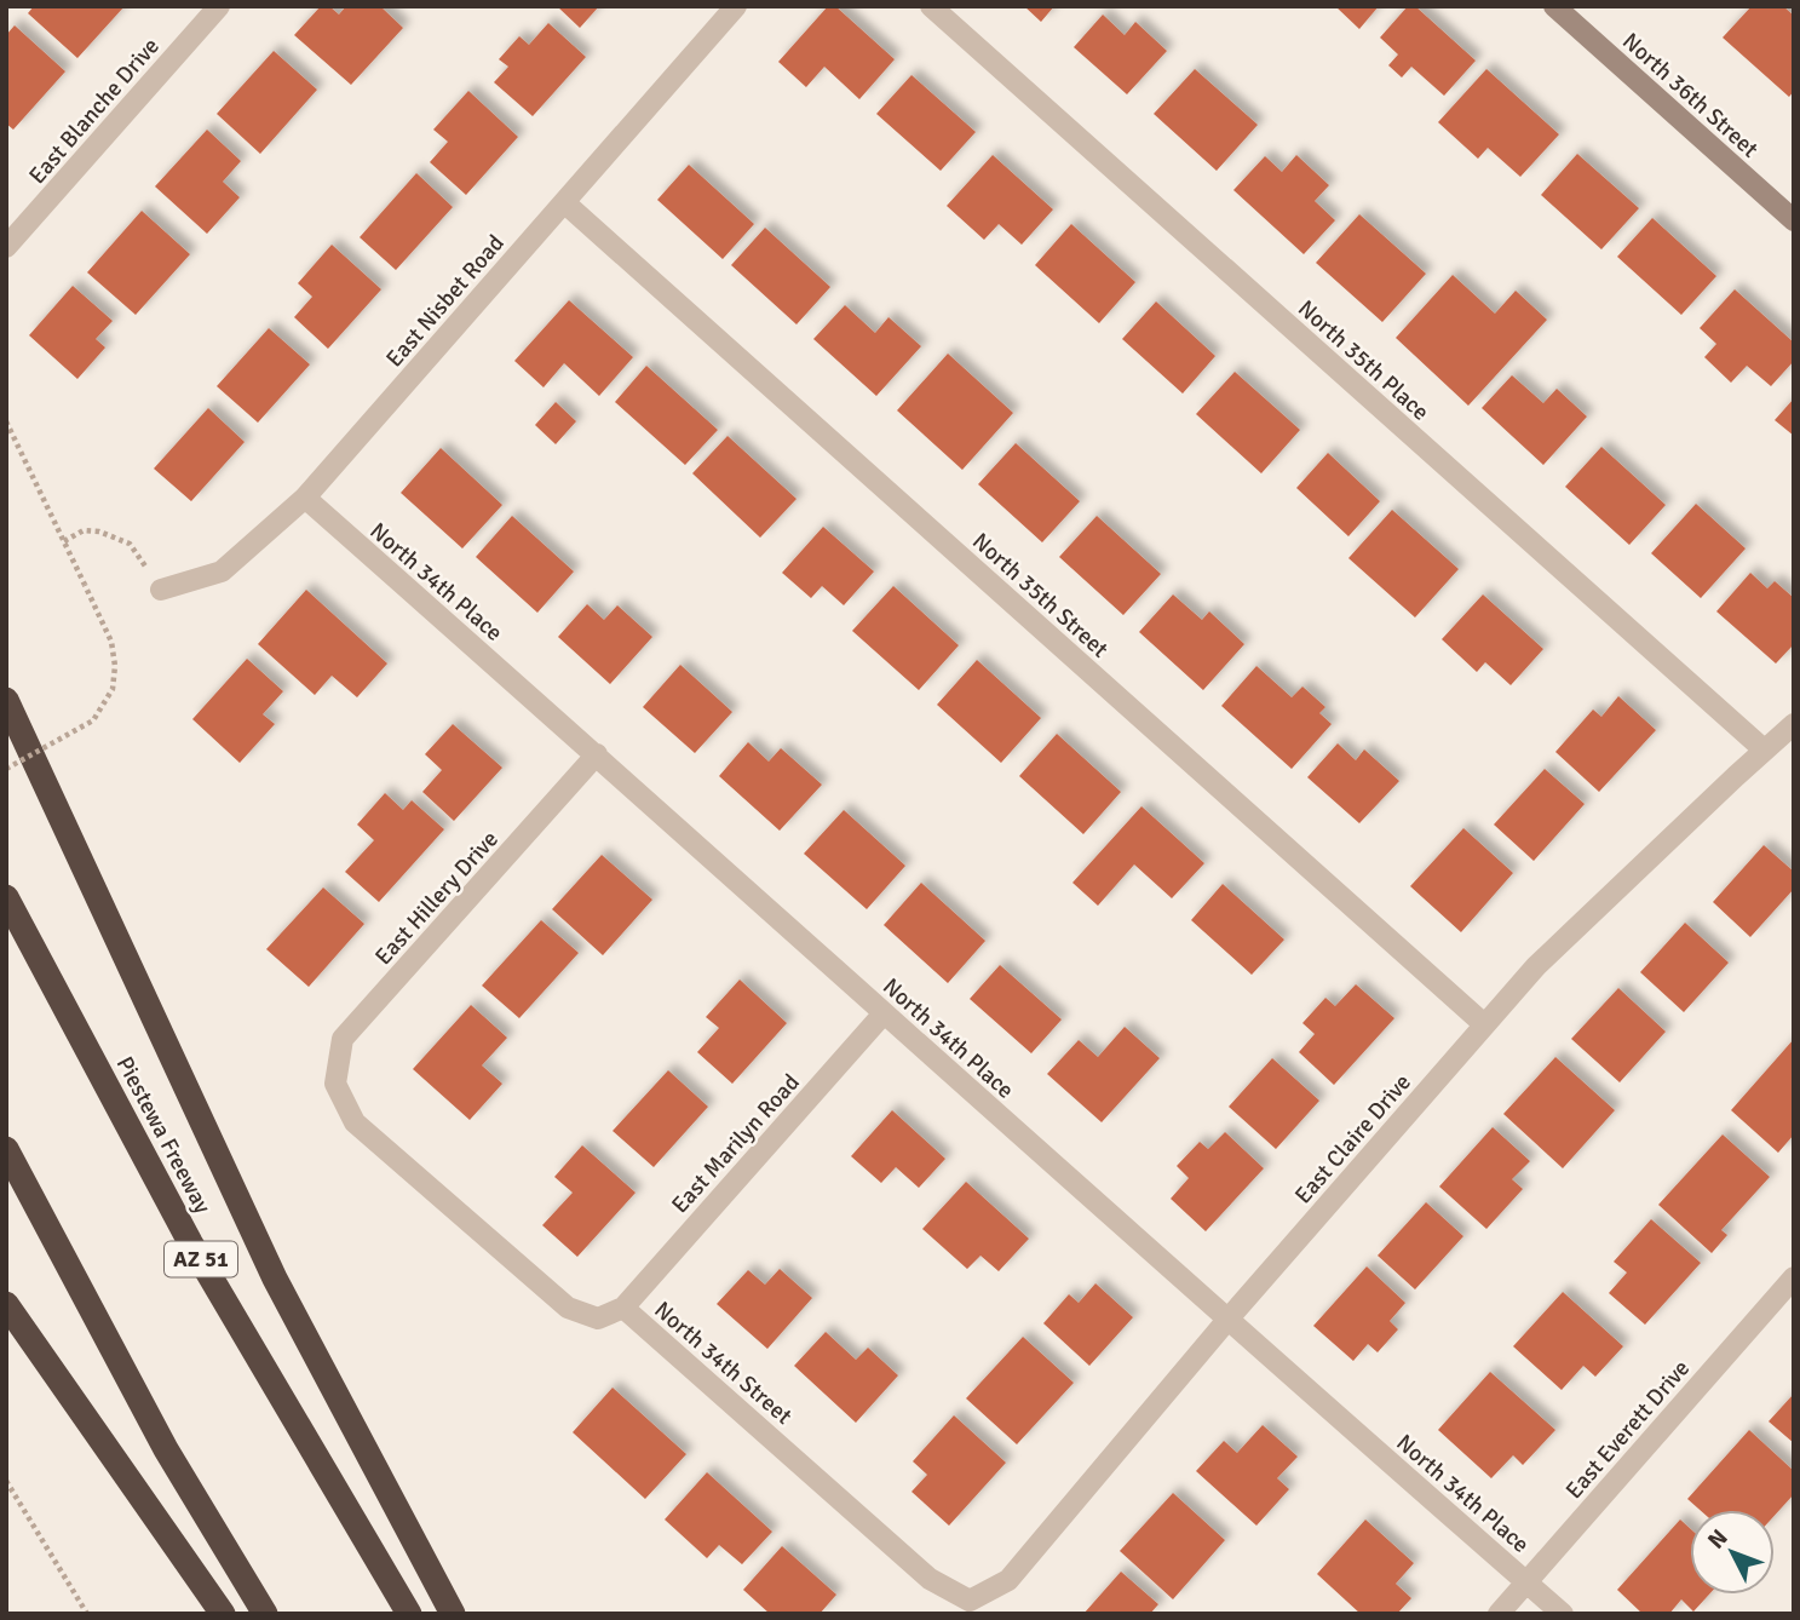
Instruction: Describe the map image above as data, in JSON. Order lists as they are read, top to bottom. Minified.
{"streets":{"highway":["Piestewa Freeway","AZ 51"],"street":["North 36th Street","East Blanche Drive","East Nisbet Road","North 35th Place","North 34th Place","North 35th Street","East Hillery Drive","East Claire Drive","East Marilyn Road","North 34th Street","East Everett Drive"]},"crossings":[["East Nisbet Road","North 34th Place"],["East Nisbet Road","North 35th Street"],["North 35th Place","East Claire Drive"],["North 34th Place","East Hillery Drive"],["North 34th Place","East Claire Drive"],["North 34th Place","East Marilyn Road"],["North 34th Place","East Everett Drive"],["North 35th Street","East Claire Drive"],["East Hillery Drive","North 34th Street"],["East Claire Drive","North 34th Street"],["East Marilyn Road","North 34th Street"]],"north":"top left"}
